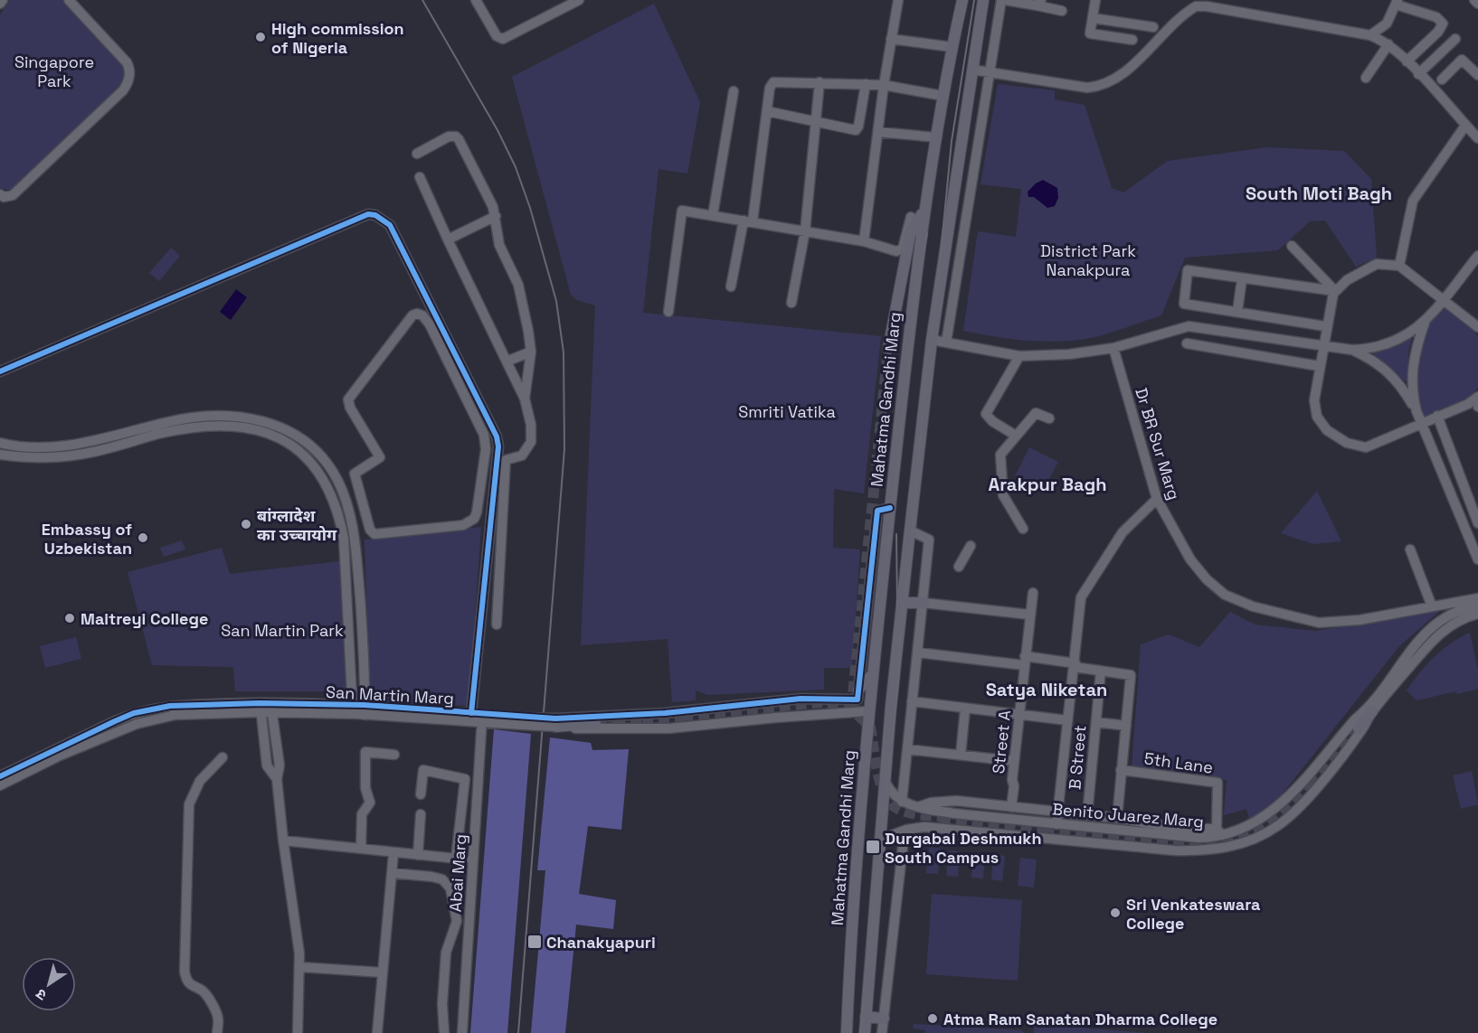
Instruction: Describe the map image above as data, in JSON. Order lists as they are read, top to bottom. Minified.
{"streets":{"main road":["Mahatma Gandhi Marg"],"street":["Dr BR Sur Marg","San Martin Marg","Street A","B Street","5th Lane","Benito Juarez Marg","Abai Marg"]},"crossings":[["Mahatma Gandhi Marg","San Martin Marg"],["San Martin Marg","Abai Marg"],["5th Lane","Benito Juarez Marg"]],"districts":["South Moti Bagh","Arakpur Bagh","Satya Niketan"],"parks":["Singapore Park","District Park Nanakpura","Smriti Vatika","San Martin Park"],"places":{"other":["High commission of Nigeria","बांग्लादेश का उच्चायोग","Embassy of Uzbekistan","Maitreyi College","Sri Venkateswara College","Atma Ram Sanatan Dharma College"],"transit":["Durgabai Deshmukh South Campus","Chanakyapuri"]},"north":"bottom left"}
